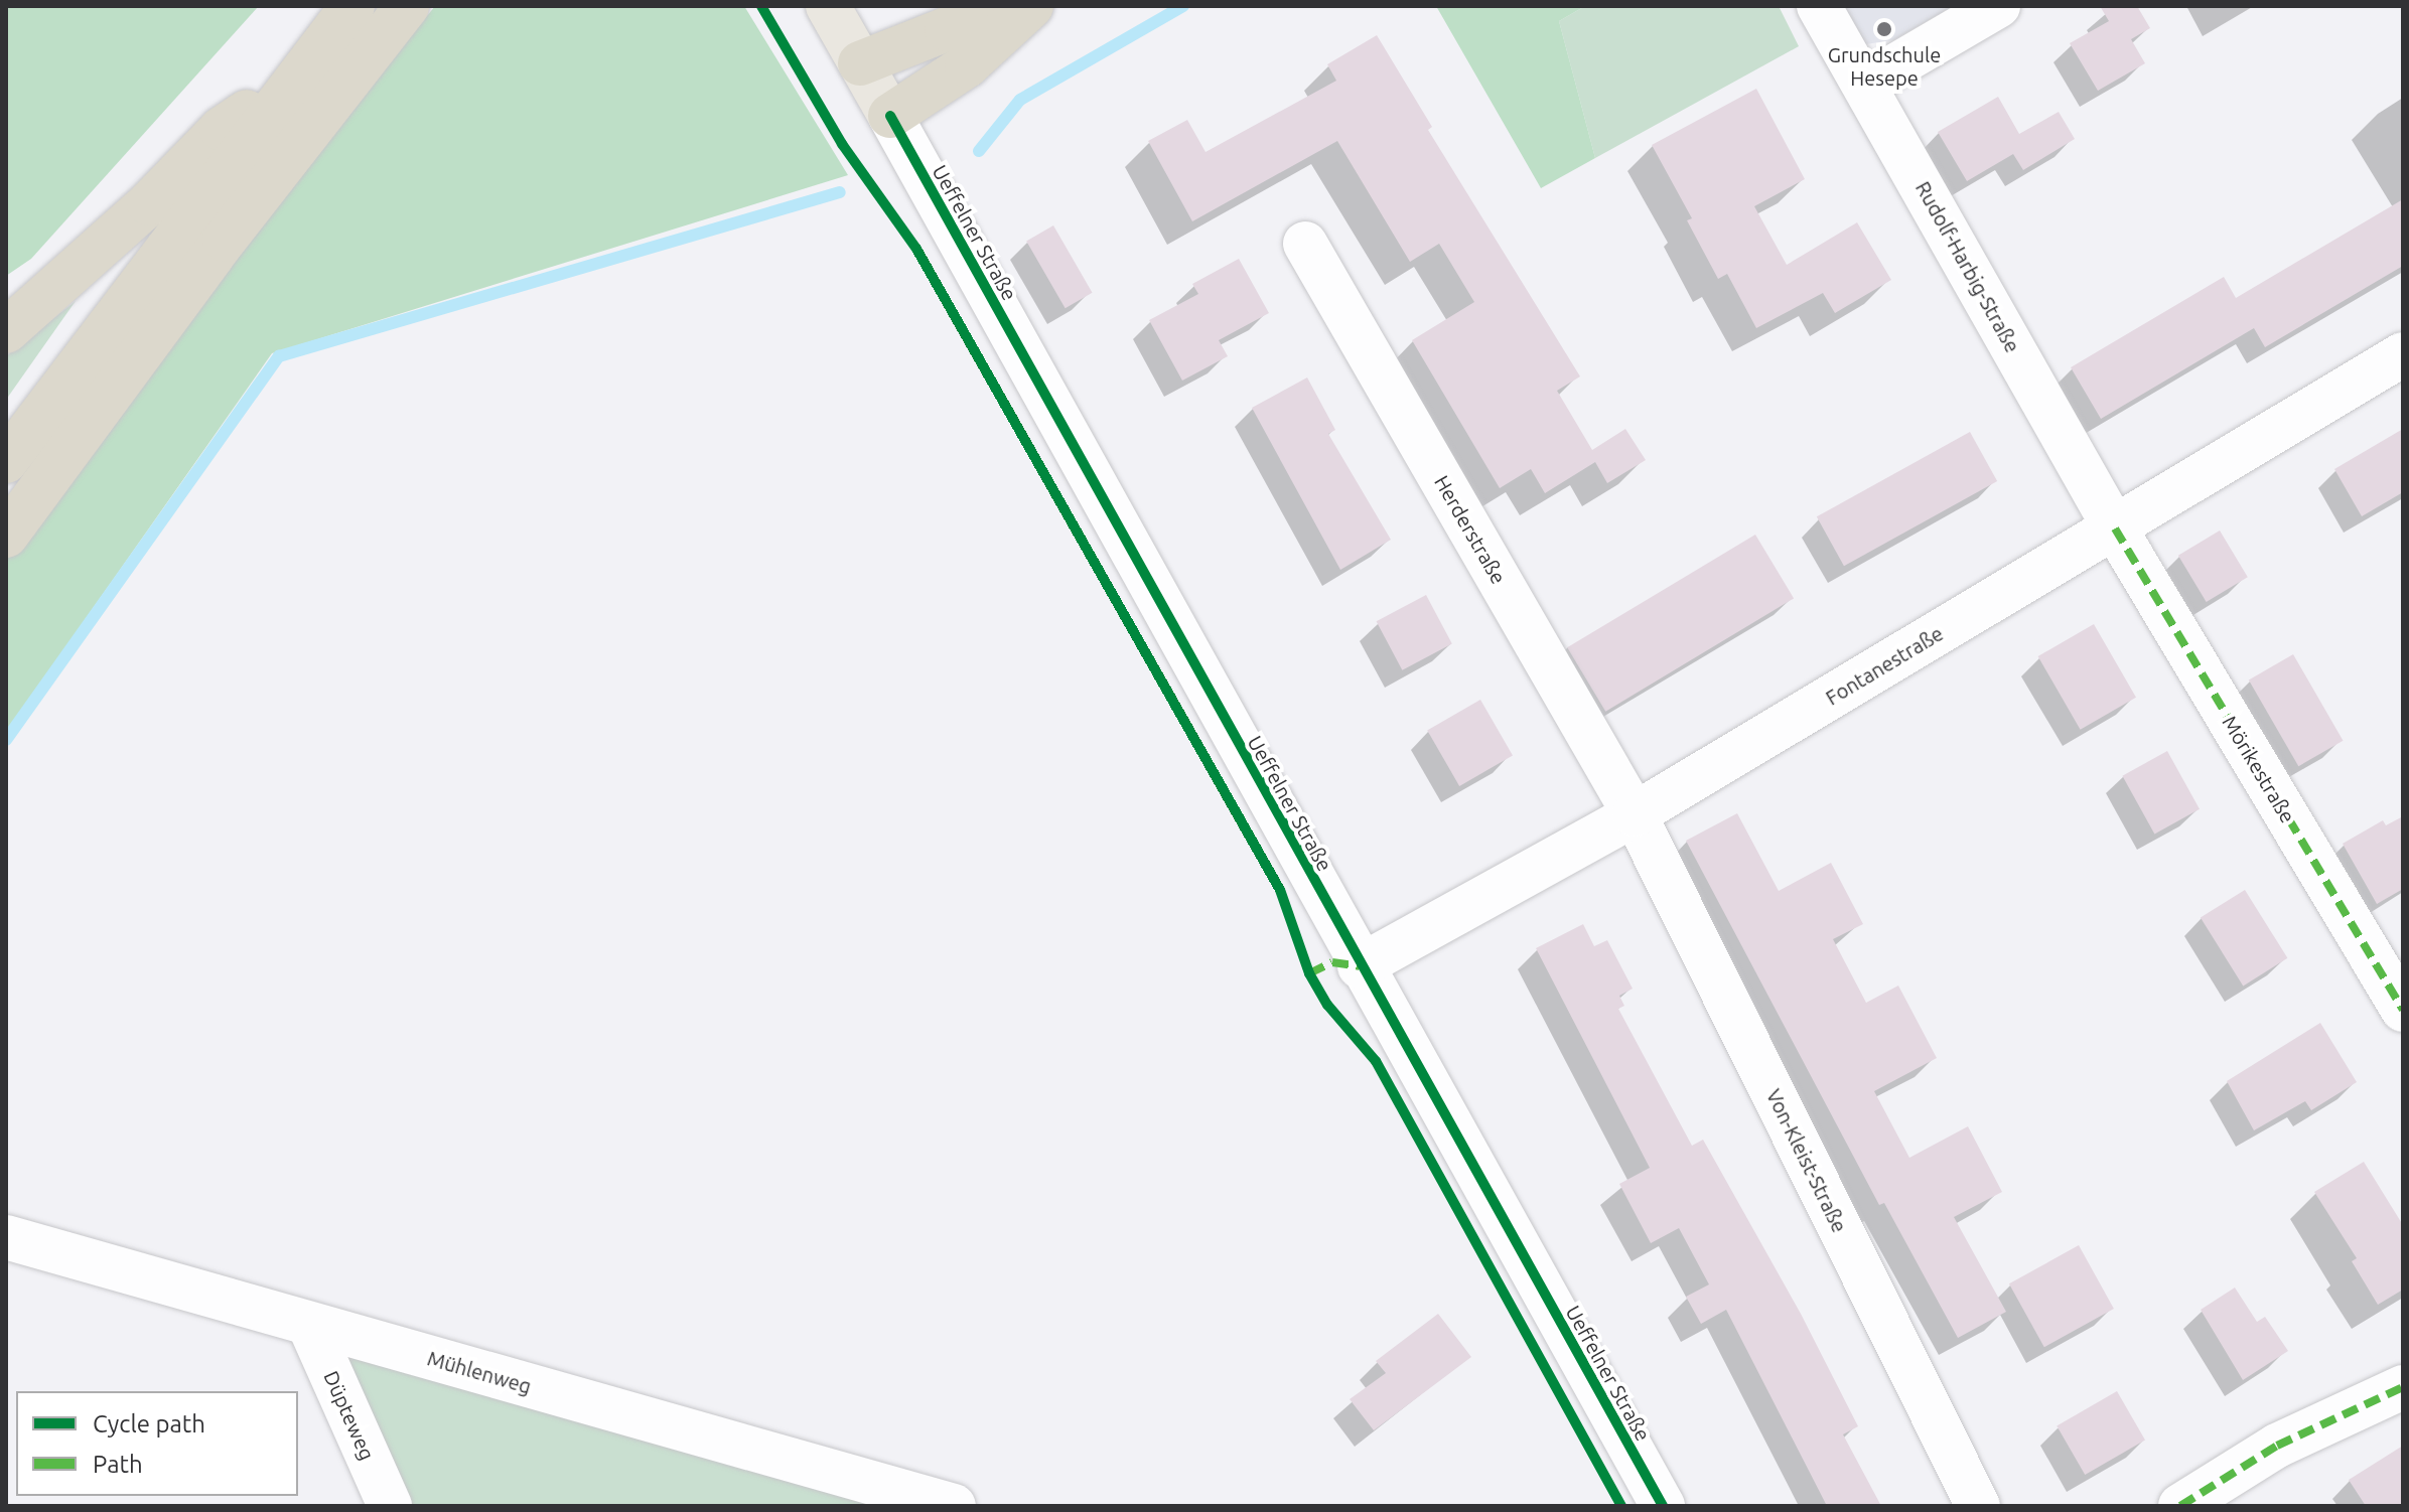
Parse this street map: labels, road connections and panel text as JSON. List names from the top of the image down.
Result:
{
  "streets": {
    "main road": ["Ueffelner Straße"],
    "street": [
      "Rudolf-Harbig-Straße",
      "Herderstraße",
      "Fontanestraße",
      "Mörikestraße",
      "Von-Kleist-Straße",
      "Mühlenweg",
      "Düpteweg"
    ]
  },
  "crossings": [
    ["Ueffelner Straße", "Fontanestraße"],
    ["Rudolf-Harbig-Straße", "Fontanestraße"],
    ["Rudolf-Harbig-Straße", "Mörikestraße"],
    ["Herderstraße", "Fontanestraße"],
    ["Herderstraße", "Von-Kleist-Straße"],
    ["Fontanestraße", "Mörikestraße"],
    ["Fontanestraße", "Von-Kleist-Straße"],
    ["Mühlenweg", "Düpteweg"]
  ],
  "places": ["Grundschule Hesepe"],
  "legend": ["Cycle path", "Path"]
}
